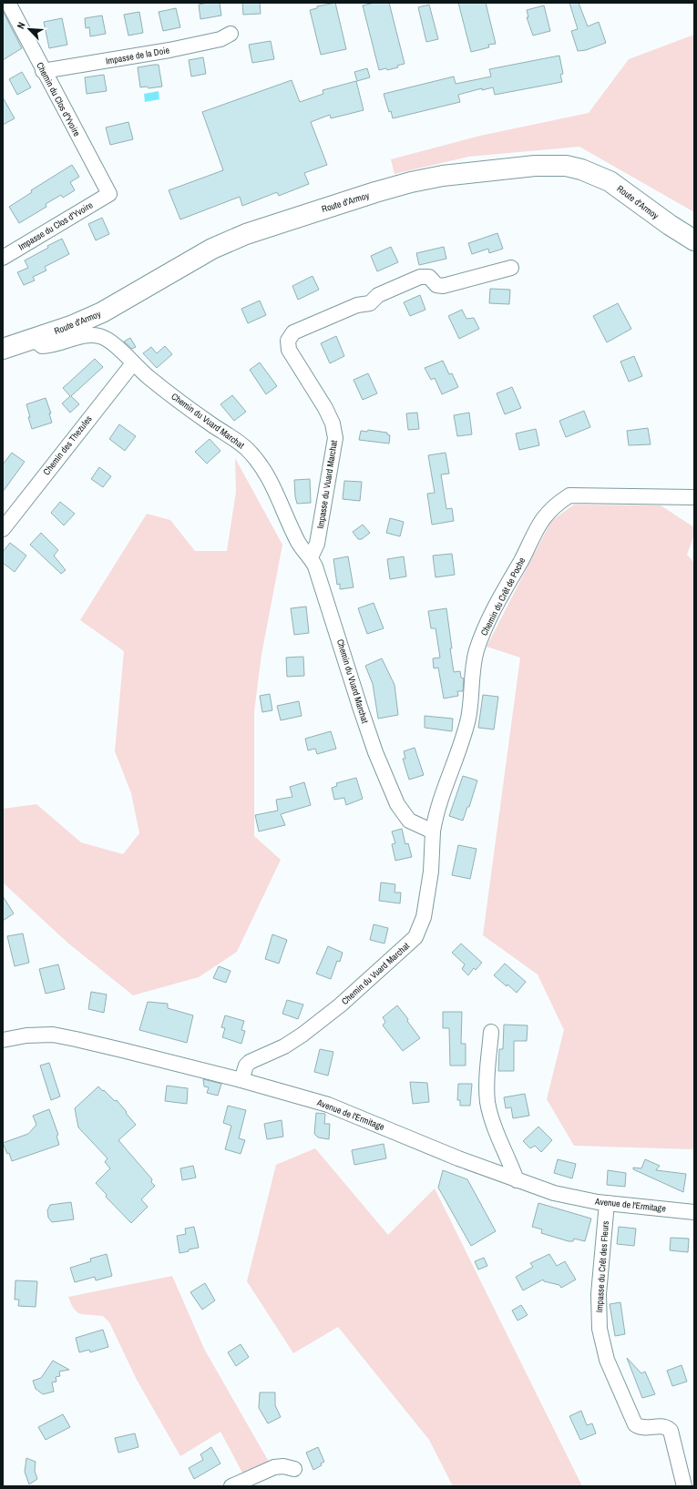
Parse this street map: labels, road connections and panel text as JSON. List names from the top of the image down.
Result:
{
  "streets": {
    "main road": ["Route d'Armoy"],
    "street": [
      "Impasse de la Doie",
      "Chemin du Clos d'Yvoire",
      "Impasse du Clos d'Yvoire",
      "Chemin du Vuard Marchat",
      "Chemin des Thezules",
      "Impasse du Vuard Marchat",
      "Chemin du Crêt de Poche",
      "Avenue de l'Ermitage",
      "Impasse du Crêt des Fleurs"
    ]
  },
  "crossings": [
    ["Impasse de la Doie", "Chemin du Clos d'Yvoire"],
    ["Chemin du Clos d'Yvoire", "Impasse du Clos d'Yvoire"],
    ["Route d'Armoy", "Chemin du Vuard Marchat"],
    ["Chemin du Vuard Marchat", "Chemin des Thezules"],
    ["Chemin du Vuard Marchat", "Impasse du Vuard Marchat"],
    ["Chemin du Vuard Marchat", "Chemin du Crêt de Poche"],
    ["Chemin du Vuard Marchat", "Avenue de l'Ermitage"],
    ["Avenue de l'Ermitage", "Impasse du Crêt des Fleurs"]
  ],
  "north": "top left"
}
